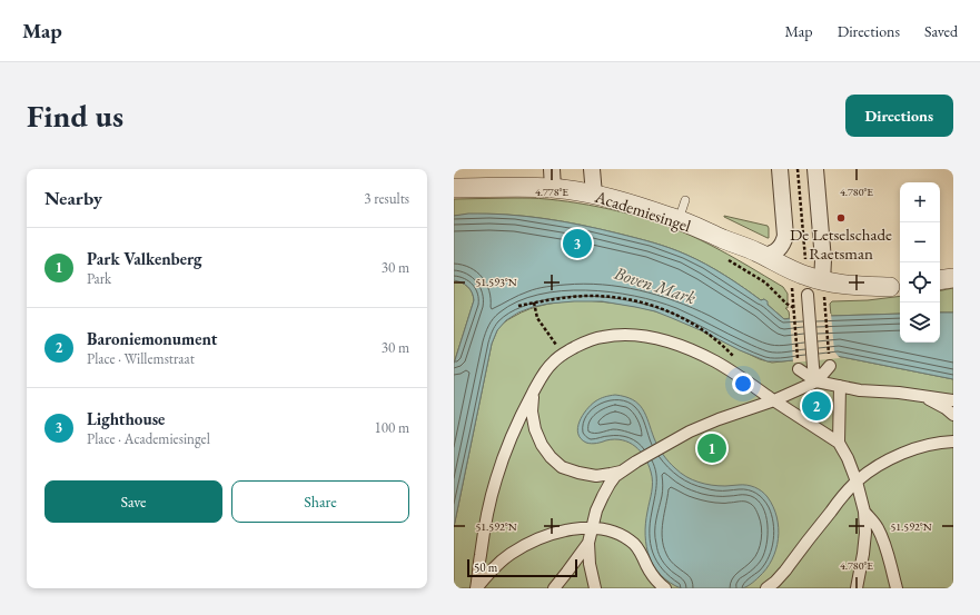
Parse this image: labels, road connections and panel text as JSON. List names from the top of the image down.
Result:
{
  "streets": {
    "street": ["Academiesingel"]
  },
  "water": ["Boven Mark"],
  "places": ["De Letselschade Raetsman"],
  "scale_bar": "50 m",
  "page": {
    "header": "Map",
    "nav": ["Map", "Directions", "Saved"],
    "buttons": [
      "Directions",
      ["Save", "Share"]
    ],
    "title": "Find us",
    "heading": ["Nearby", "3 results"],
    "map_buttons": ["+", "−"],
    "list": [
      {
        "mark": "1",
        "name": "Park Valkenberg",
        "note": "Park",
        "value": "30 m"
      },
      {
        "mark": "2",
        "name": "Baroniemonument",
        "note": "Place · Willemstraat",
        "value": "30 m"
      },
      {
        "mark": "3",
        "name": "Lighthouse",
        "note": "Place · Academiesingel",
        "value": "100 m"
      }
    ],
    "pins": ["3", "2", "1"],
    "scale": "50 m"
  },
  "coordinates": [
    "4.778°E",
    "4.780°E",
    "51.593°N",
    "51.592°N"
  ]
}
